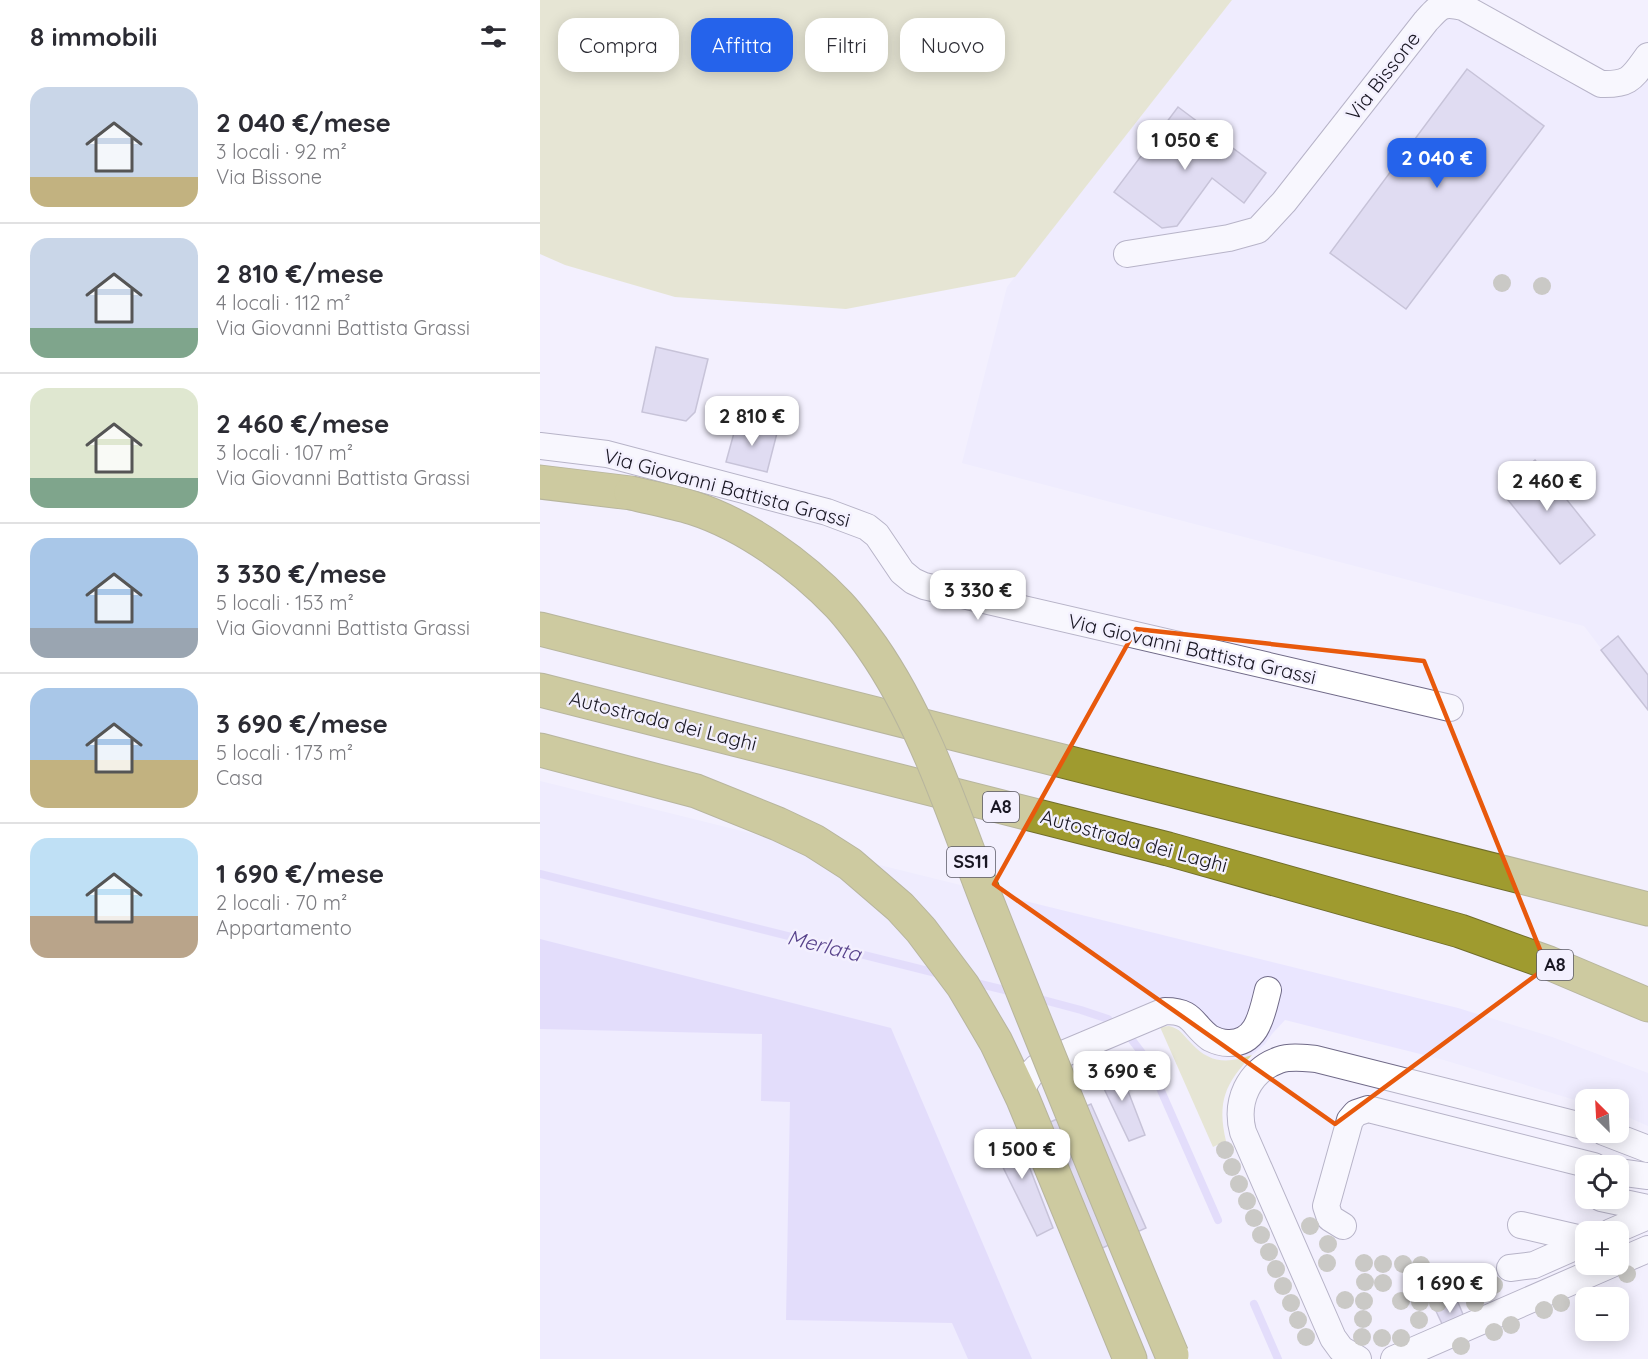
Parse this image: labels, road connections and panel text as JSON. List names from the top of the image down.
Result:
{
  "streets": {
    "highway": ["Autostrada dei Laghi", "A8", "SS11"],
    "street": ["Via Bissone", "Via Giovanni Battista Grassi"]
  },
  "water": ["Merlata"],
  "north": "top left",
  "page": {
    "heading": "8 immobili",
    "chip": [
      "Compra",
      "Affitta",
      "Filtri",
      "Nuovo"
    ],
    "list": [
      {
        "name": "2 040 €/mese",
        "note": "3 locali · 92 m² · Via Bissone"
      },
      {
        "name": "2 810 €/mese",
        "note": "4 locali · 112 m² · Via Giovanni Battista Grassi"
      },
      {
        "name": "2 460 €/mese",
        "note": "3 locali · 107 m² · Via Giovanni Battista Grassi"
      },
      {
        "name": "3 330 €/mese",
        "note": "5 locali · 153 m² · Via Giovanni Battista Grassi"
      },
      {
        "name": "3 690 €/mese",
        "note": "5 locali · 173 m² · Casa"
      },
      {
        "name": "1 690 €/mese",
        "note": "2 locali · 70 m² · Appartamento"
      }
    ],
    "price": [
      "1 050 €",
      "2 040 €",
      "2 810 €",
      "2 460 €",
      "3 330 €",
      "3 690 €",
      "1 500 €",
      "1 690 €"
    ],
    "map_buttons": ["+", "−"]
  }
}
